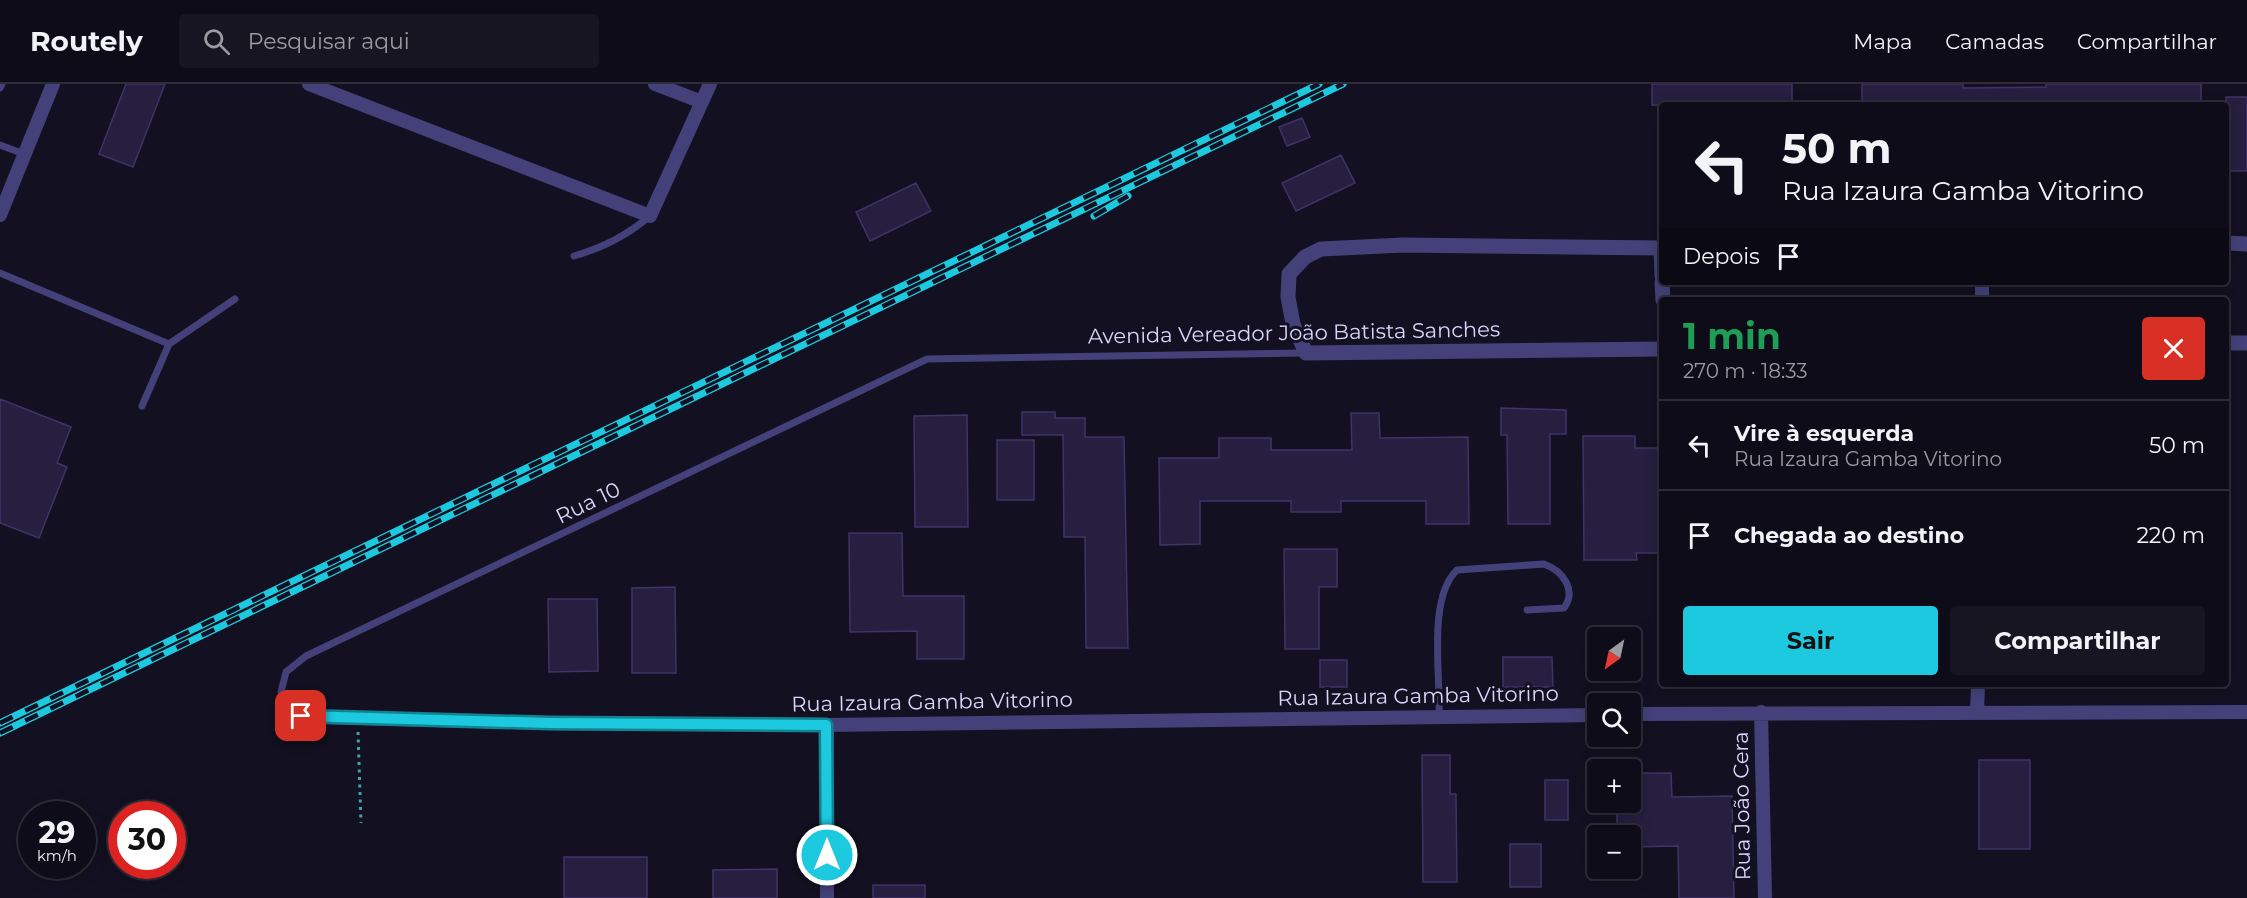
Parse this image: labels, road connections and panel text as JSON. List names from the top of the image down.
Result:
{
  "streets": {
    "street": ["Avenida Vereador João Batista Sanches", "Rua Izaura Gamba Vitorino", "Rua João Cera"],
    "lane": ["Rua 10"]
  },
  "crossings": [
    ["Avenida Vereador João Batista Sanches", "Rua 10"],
    ["Rua 10", "Rua Izaura Gamba Vitorino"]
  ],
  "north": "bottom left",
  "page": {
    "header": "Routely",
    "search": "Pesquisar aqui",
    "nav": ["Mapa", "Camadas", "Compartilhar"],
    "turn": ["50 m", "Rua Izaura Gamba Vitorino"],
    "then": "Depois",
    "heading": ["1 min", "270 m · 18:33"],
    "list": [
      {
        "name": "Vire à esquerda",
        "note": "Rua Izaura Gamba Vitorino",
        "value": "50 m"
      },
      {
        "name": "Chegada ao destino",
        "value": "220 m"
      }
    ],
    "buttons": ["Sair", "Compartilhar"],
    "map_buttons": ["+", "−"],
    "speed": "29 km/h",
    "limit": "30"
  }
}
